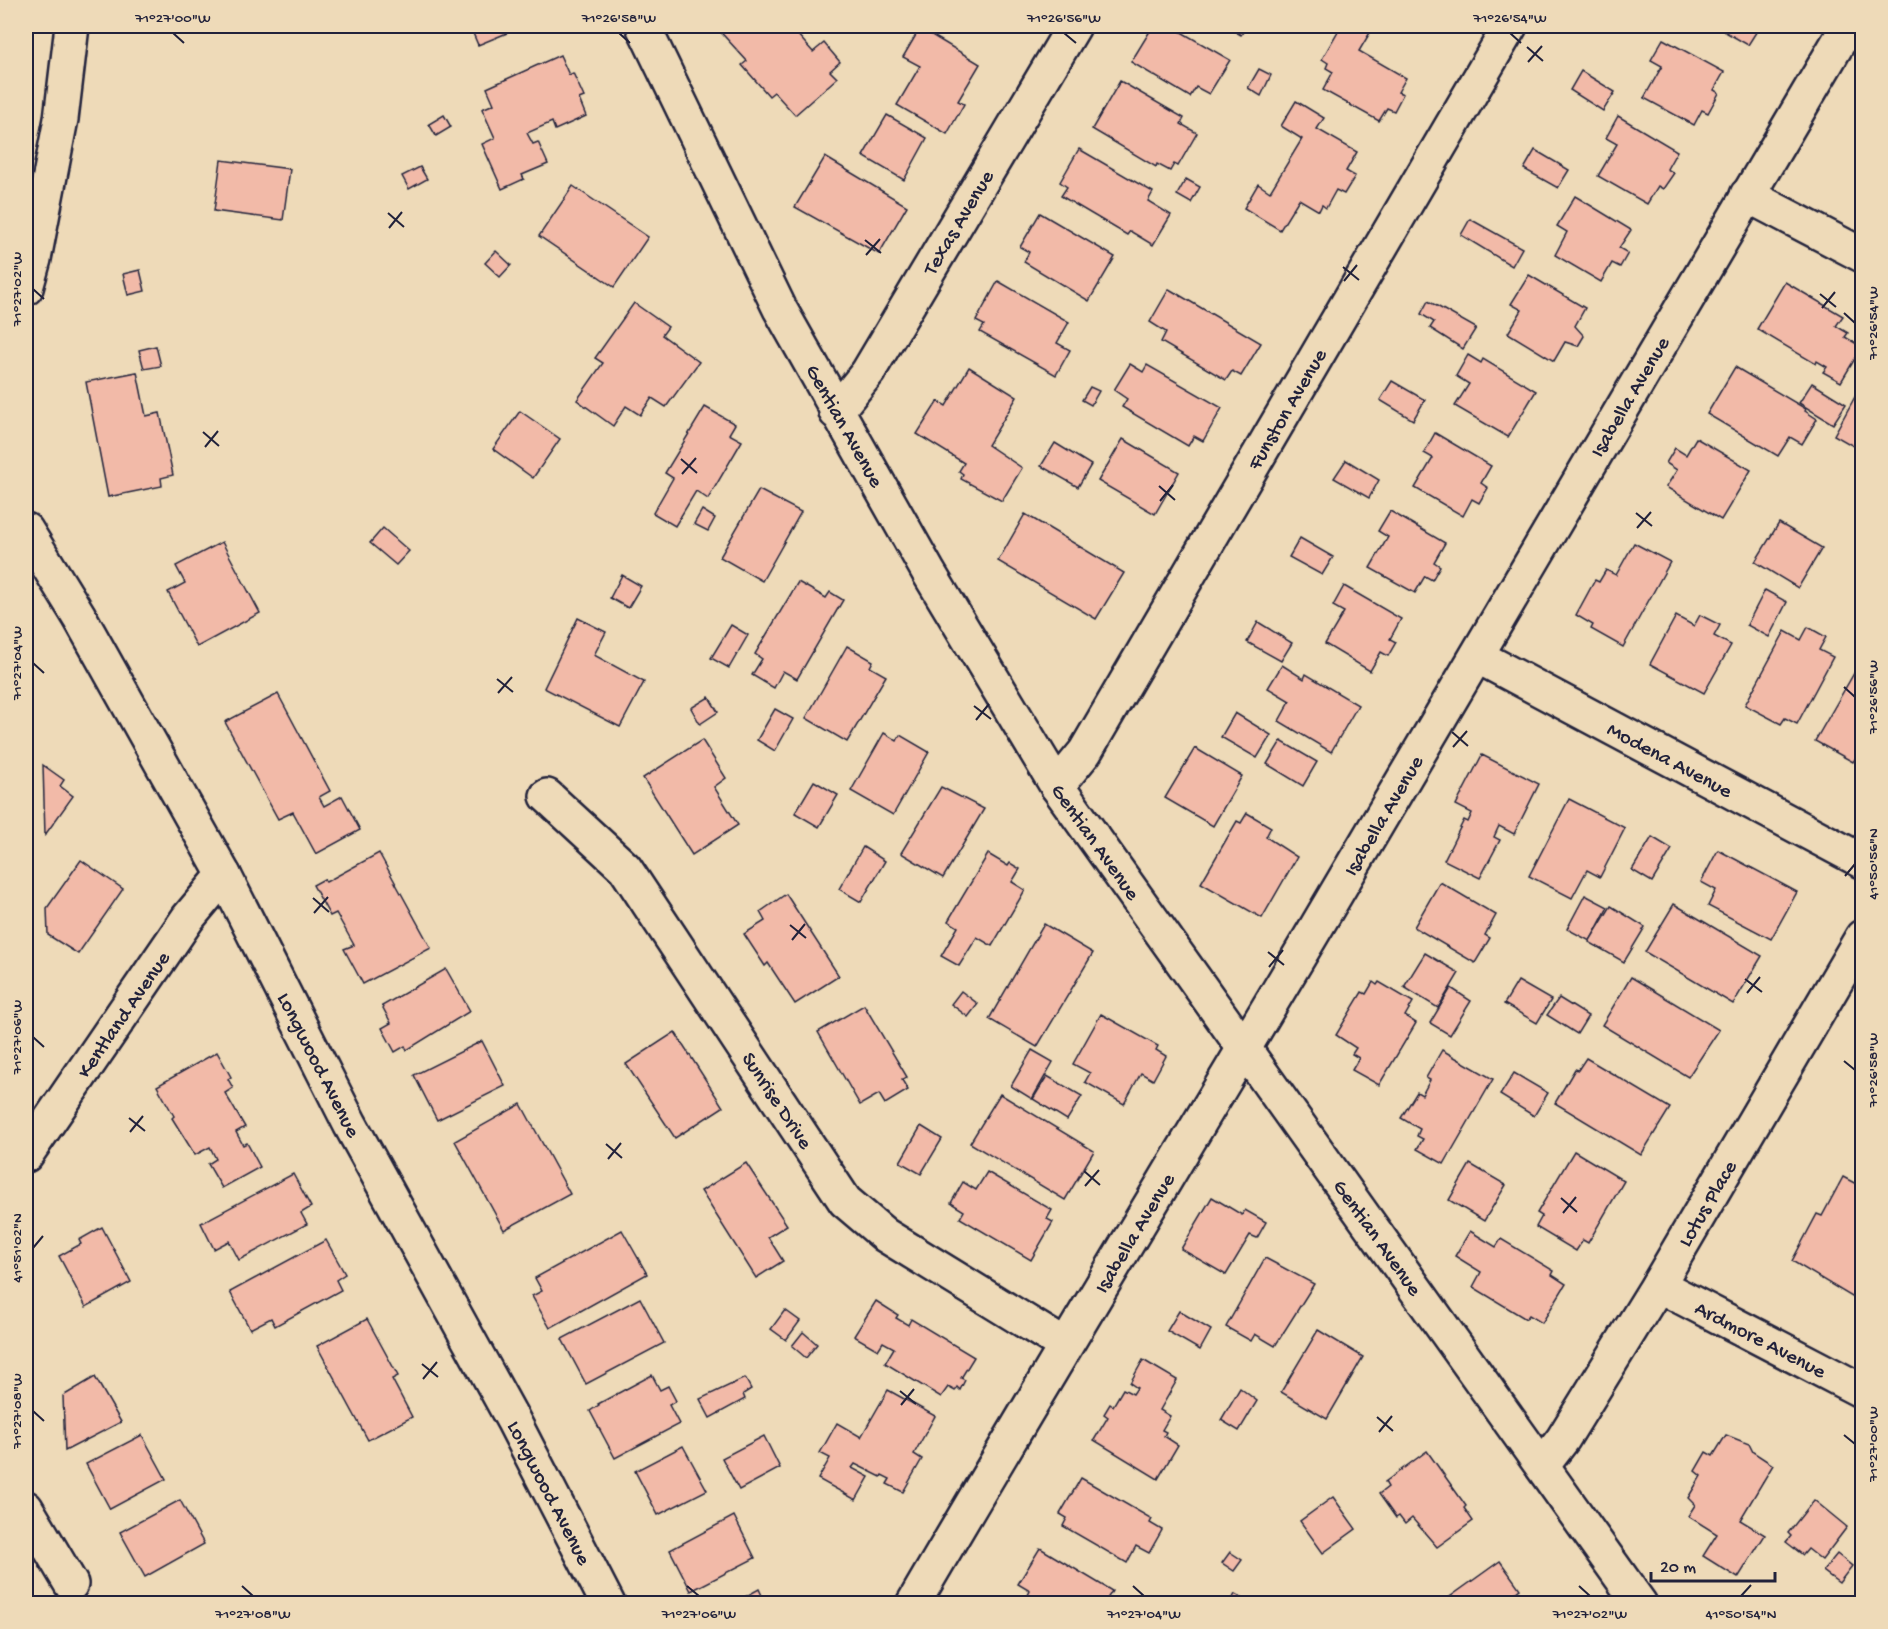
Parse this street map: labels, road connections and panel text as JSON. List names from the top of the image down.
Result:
{
  "streets": {
    "street": [
      "Texas Avenue",
      "Isabella Avenue",
      "Funston Avenue",
      "Gentian Avenue",
      "Modena Avenue",
      "Kentland Avenue",
      "Longwood Avenue",
      "Sunrise Drive",
      "Lotus Place",
      "Ardmore Avenue"
    ]
  },
  "crossings": [
    ["Texas Avenue", "Gentian Avenue"],
    ["Isabella Avenue", "Gentian Avenue"],
    ["Isabella Avenue", "Modena Avenue"],
    ["Isabella Avenue", "Sunrise Drive"],
    ["Funston Avenue", "Gentian Avenue"],
    ["Gentian Avenue", "Lotus Place"],
    ["Kentland Avenue", "Longwood Avenue"],
    ["Lotus Place", "Ardmore Avenue"]
  ],
  "scale_bar": "20 m",
  "coordinates": [
    "71°27'00\"W",
    "71°26'58\"W",
    "71°26'56\"W",
    "71°26'54\"W",
    "71°27'02\"W",
    "71°27'04\"W",
    "41°50'56\"N",
    "71°27'06\"W",
    "41°51'02\"N",
    "71°27'08\"W",
    "41°50'54\"N"
  ]
}
